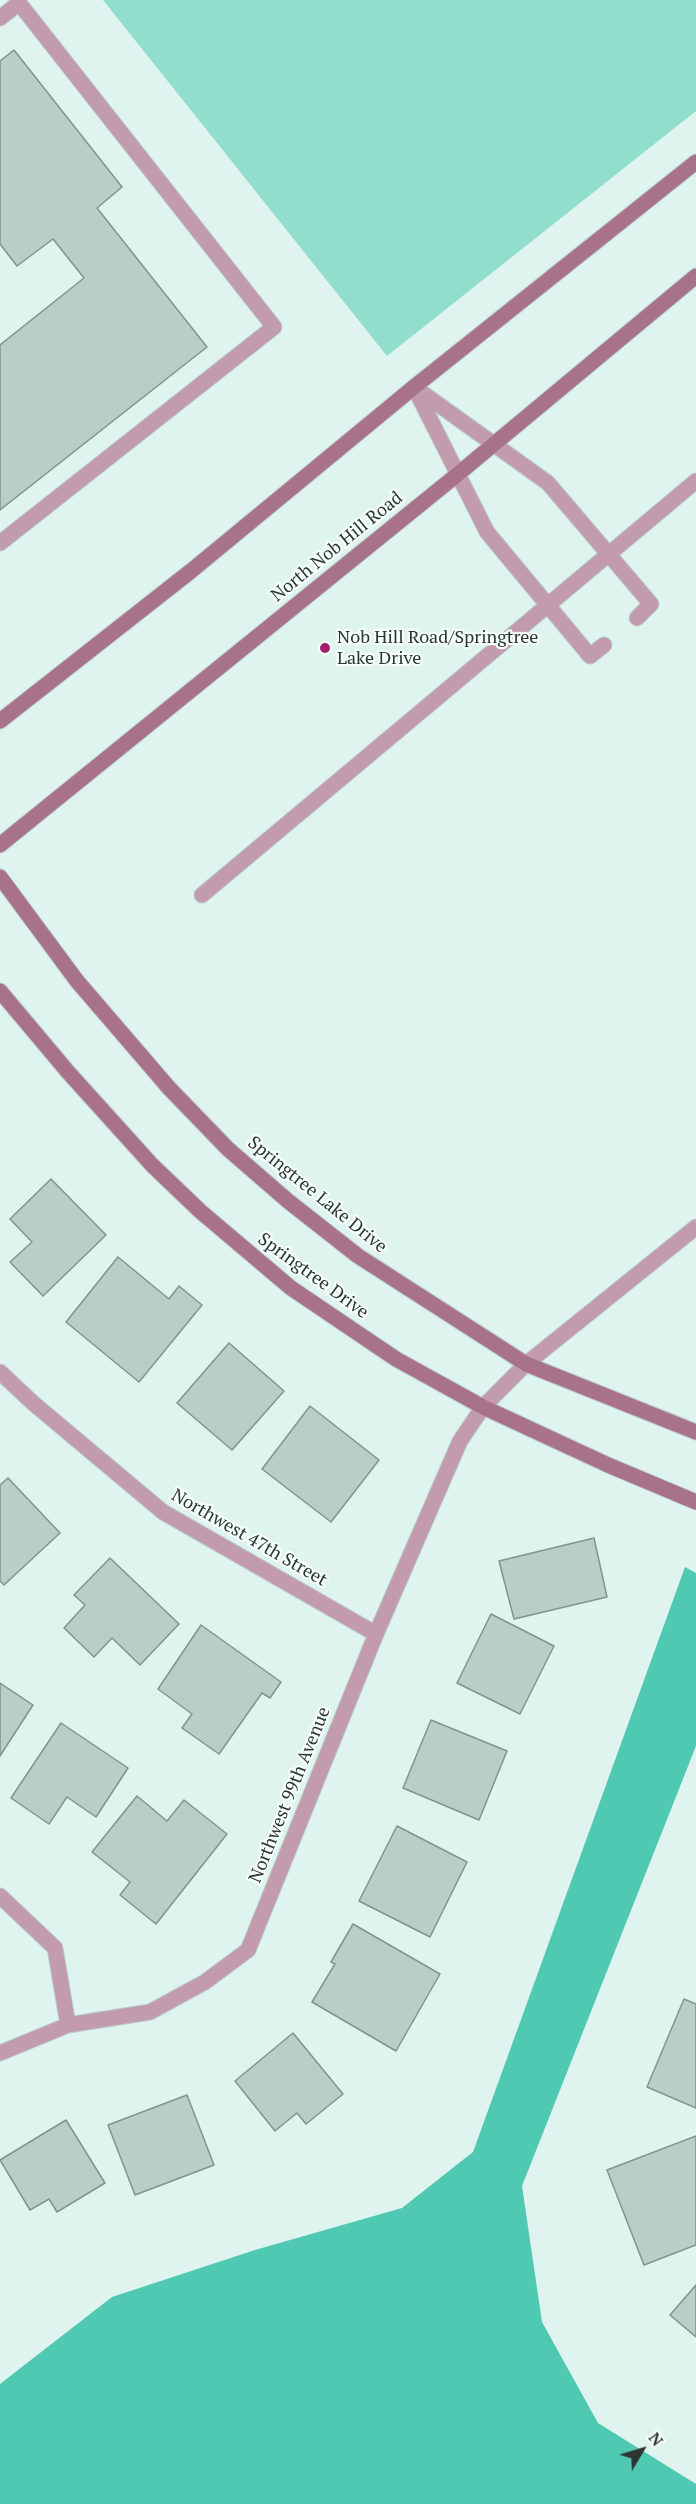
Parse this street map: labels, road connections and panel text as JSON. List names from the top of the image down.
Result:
{
  "streets": {
    "main road": ["North Nob Hill Road", "Springtree Lake Drive", "Springtree Drive"],
    "street": ["Northwest 47th Street", "Northwest 99th Avenue"]
  },
  "crossings": [
    ["Springtree Lake Drive", "Northwest 99th Avenue"],
    ["Springtree Drive", "Northwest 99th Avenue"],
    ["Northwest 47th Street", "Northwest 99th Avenue"]
  ],
  "places": ["Nob Hill Road/Springtree Lake Drive"],
  "north": "top right"
}
